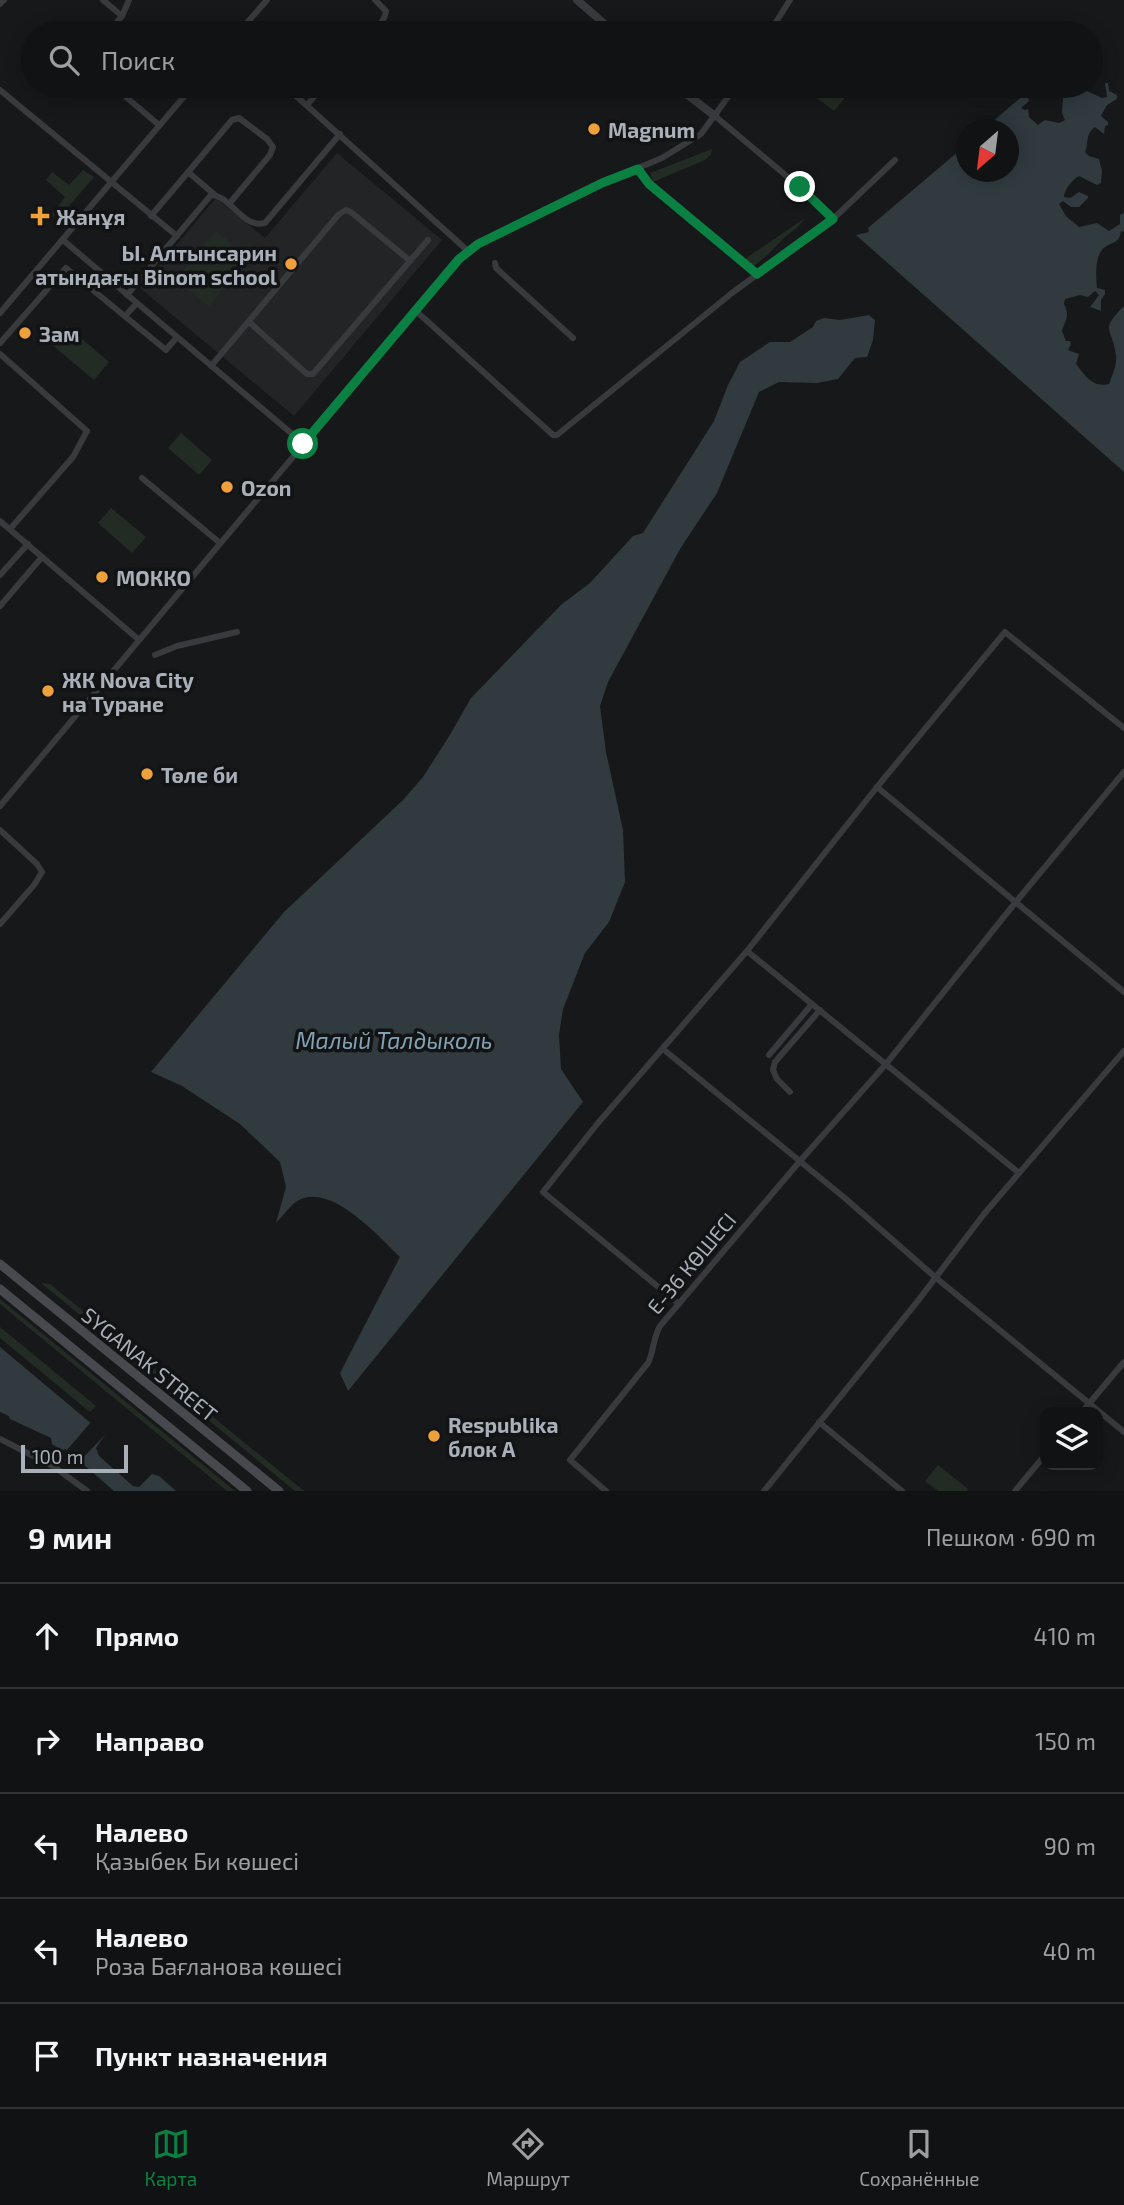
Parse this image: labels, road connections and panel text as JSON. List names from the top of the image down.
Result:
{
  "streets": {
    "main road": ["SYGANAK STREET"],
    "street": ["Е-36 КӨШЕСІ"]
  },
  "water": ["Малый Талдыколь"],
  "places": {
    "other": [
      "Magnum",
      "Ы. Алтынсарин атындағы Binom school",
      "Зам",
      "Ozon",
      "МОККО",
      "ЖК Nova City на Туране",
      "Төле би",
      "Respublika блок А"
    ],
    "health": ["Жанұя"]
  },
  "scale_bar": "100 m",
  "north": "bottom left",
  "page": {
    "search": "Поиск",
    "scale": "100 m",
    "heading": ["9 мин", "Пешком · 690 m"],
    "list": [
      ["Прямо", "410 m"],
      ["Направо", "150 m"],
      ["Налево", "Қазыбек Би көшесі", "90 m"],
      ["Налево", "Роза Бағланова көшесі", "40 m"],
      "Пункт назначения"
    ],
    "nav": ["Карта", "Маршрут", "Сохранённые"]
  }
}
